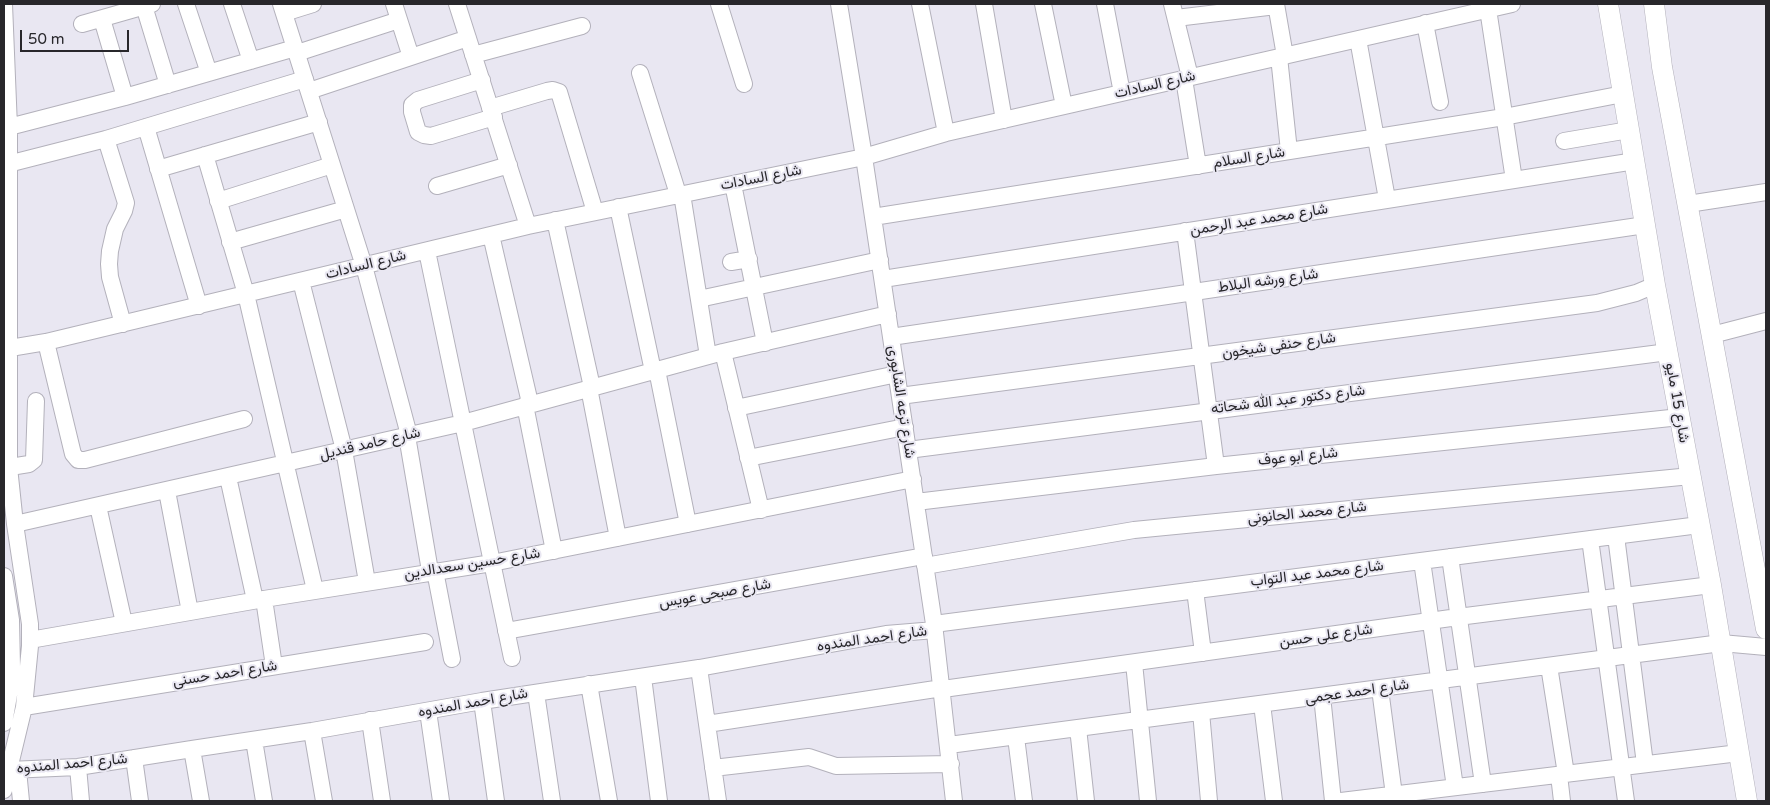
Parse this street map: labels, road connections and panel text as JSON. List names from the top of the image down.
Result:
{
  "streets": {
    "main road": ["شارع 15 مايو"],
    "street": [
      "شارع السادات",
      "شارع السلام",
      "شارع محمد عبد الرحمن",
      "شارع ورشه البلاط",
      "شارع حنفى شيخون",
      "شارع دكتور عبد الله شحاته",
      "شارع ترعه الشابورى",
      "شارع حامد قنديل",
      "شارع ابو عوف",
      "شارع محمد الحانونى",
      "شارع حسين سعدالدين",
      "شارع محمد عبد التواب",
      "شارع صبحى عويس",
      "شارع على حسن",
      "شارع احمد المندوه",
      "شارع احمد حسنى",
      "شارع احمد عجمى"
    ]
  },
  "crossings": [
    ["شارع السادات", "شارع ترعه الشابورى"],
    ["شارع السلام", "شارع ترعه الشابورى"],
    ["شارع السلام", "شارع 15 مايو"],
    ["شارع محمد عبد الرحمن", "شارع ترعه الشابورى"],
    ["شارع محمد عبد الرحمن", "شارع 15 مايو"],
    ["شارع ورشه البلاط", "شارع ترعه الشابورى"],
    ["شارع ورشه البلاط", "شارع 15 مايو"],
    ["شارع حنفى شيخون", "شارع ترعه الشابورى"],
    ["شارع حنفى شيخون", "شارع 15 مايو"],
    ["شارع دكتور عبد الله شحاته", "شارع ترعه الشابورى"],
    ["شارع دكتور عبد الله شحاته", "شارع 15 مايو"],
    ["شارع ترعه الشابورى", "شارع حامد قنديل"],
    ["شارع ترعه الشابورى", "شارع ابو عوف"],
    ["شارع ترعه الشابورى", "شارع محمد الحانونى"],
    ["شارع ترعه الشابورى", "شارع حسين سعدالدين"],
    ["شارع ترعه الشابورى", "شارع محمد عبد التواب"],
    ["شارع ترعه الشابورى", "شارع صبحى عويس"],
    ["شارع ترعه الشابورى", "شارع على حسن"],
    ["شارع ترعه الشابورى", "شارع احمد المندوه"],
    ["شارع ترعه الشابورى", "شارع احمد عجمى"],
    ["شارع 15 مايو", "شارع ابو عوف"],
    ["شارع 15 مايو", "شارع محمد الحانونى"],
    ["شارع 15 مايو", "شارع محمد عبد التواب"],
    ["شارع 15 مايو", "شارع على حسن"],
    ["شارع 15 مايو", "شارع احمد عجمى"],
    ["شارع محمد الحانونى", "شارع صبحى عويس"],
    ["شارع محمد عبد التواب", "شارع احمد المندوه"]
  ],
  "scale_bar": "50 m"
}
